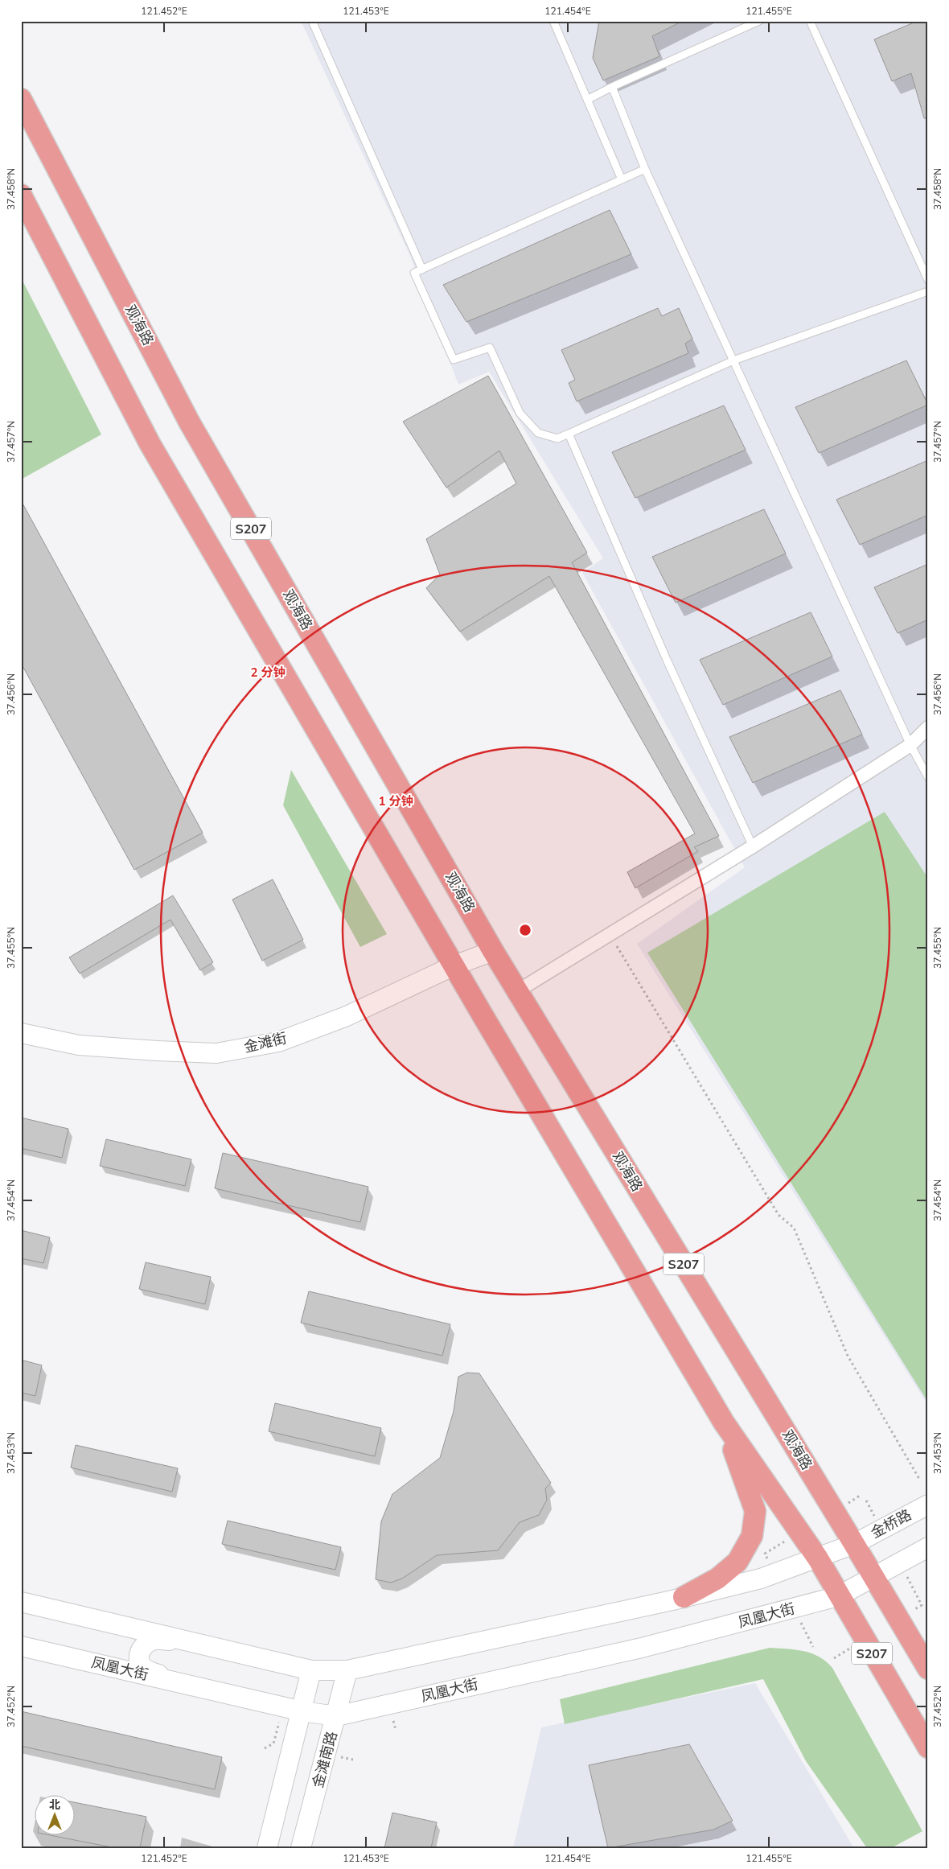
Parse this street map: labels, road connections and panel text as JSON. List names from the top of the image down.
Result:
{
  "streets": {
    "main road": [
      "观海路",
      "S207",
      "金滩街",
      "金桥路",
      "凤凰大街",
      "金滩南路"
    ]
  },
  "crossings": [
    ["观海路", "金滩街"],
    ["观海路", "金桥路"],
    ["观海路", "凤凰大街"],
    ["S207", "金滩街"],
    ["S207", "凤凰大街"],
    ["凤凰大街", "金滩南路"]
  ],
  "north": "top",
  "coordinates": [
    "121.452°E",
    "121.453°E",
    "121.454°E",
    "121.455°E",
    "37.458°N",
    "37.457°N",
    "37.456°N",
    "37.455°N",
    "37.454°N",
    "37.453°N",
    "37.452°N"
  ],
  "rings": ["2 分钟", "1 分钟"]
}
